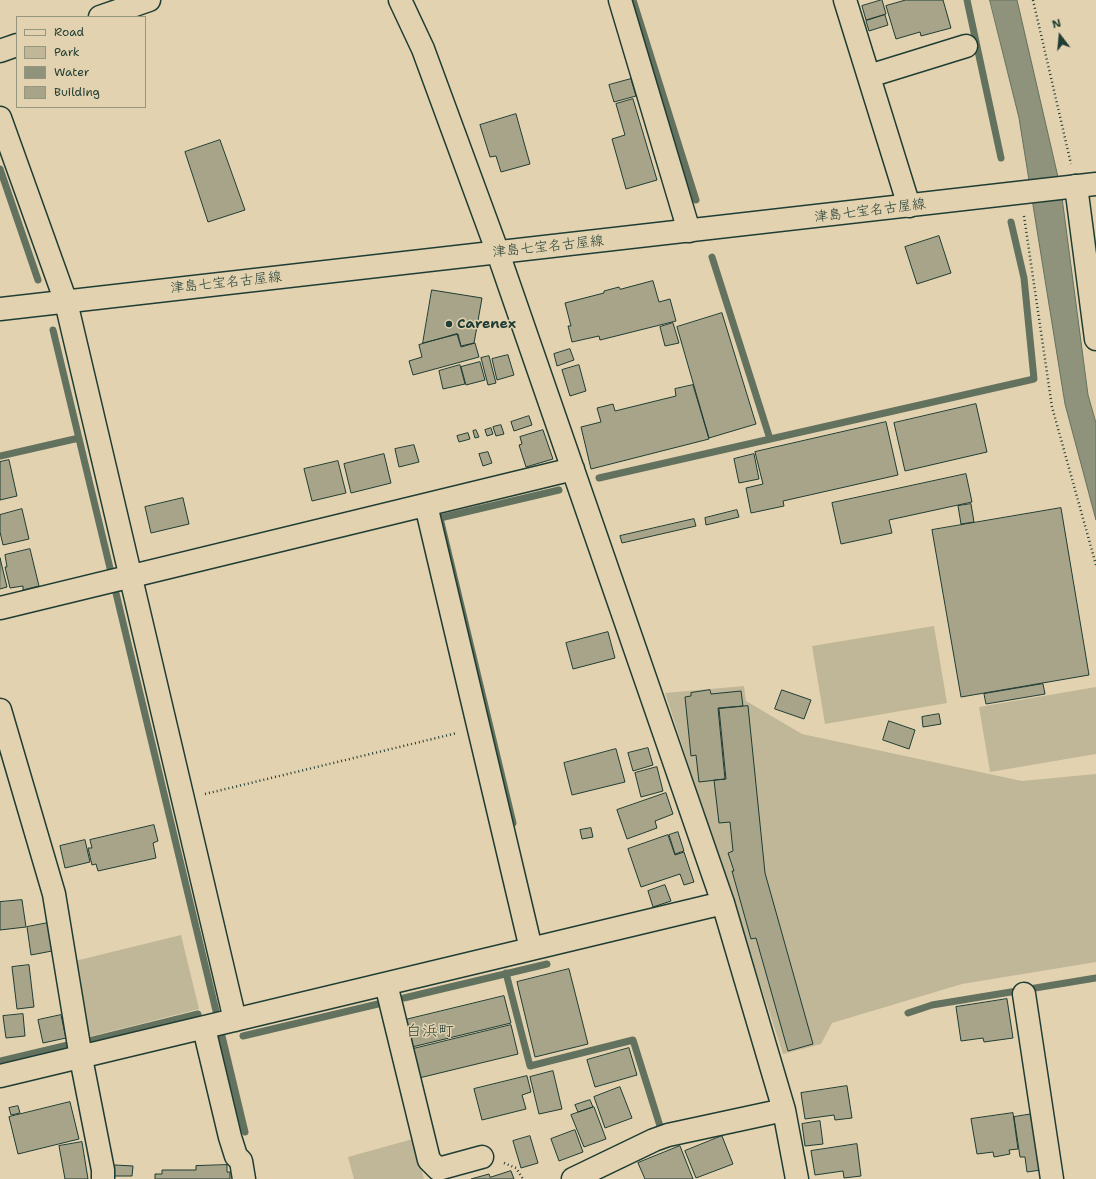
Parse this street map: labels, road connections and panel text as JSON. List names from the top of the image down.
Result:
{
  "streets": {
    "street": ["津島七宝名古屋線"]
  },
  "districts": ["白浜町"],
  "places": ["Carenex"],
  "legend": [
    "Road",
    "Park",
    "Water",
    "Building"
  ],
  "north": "top"
}
